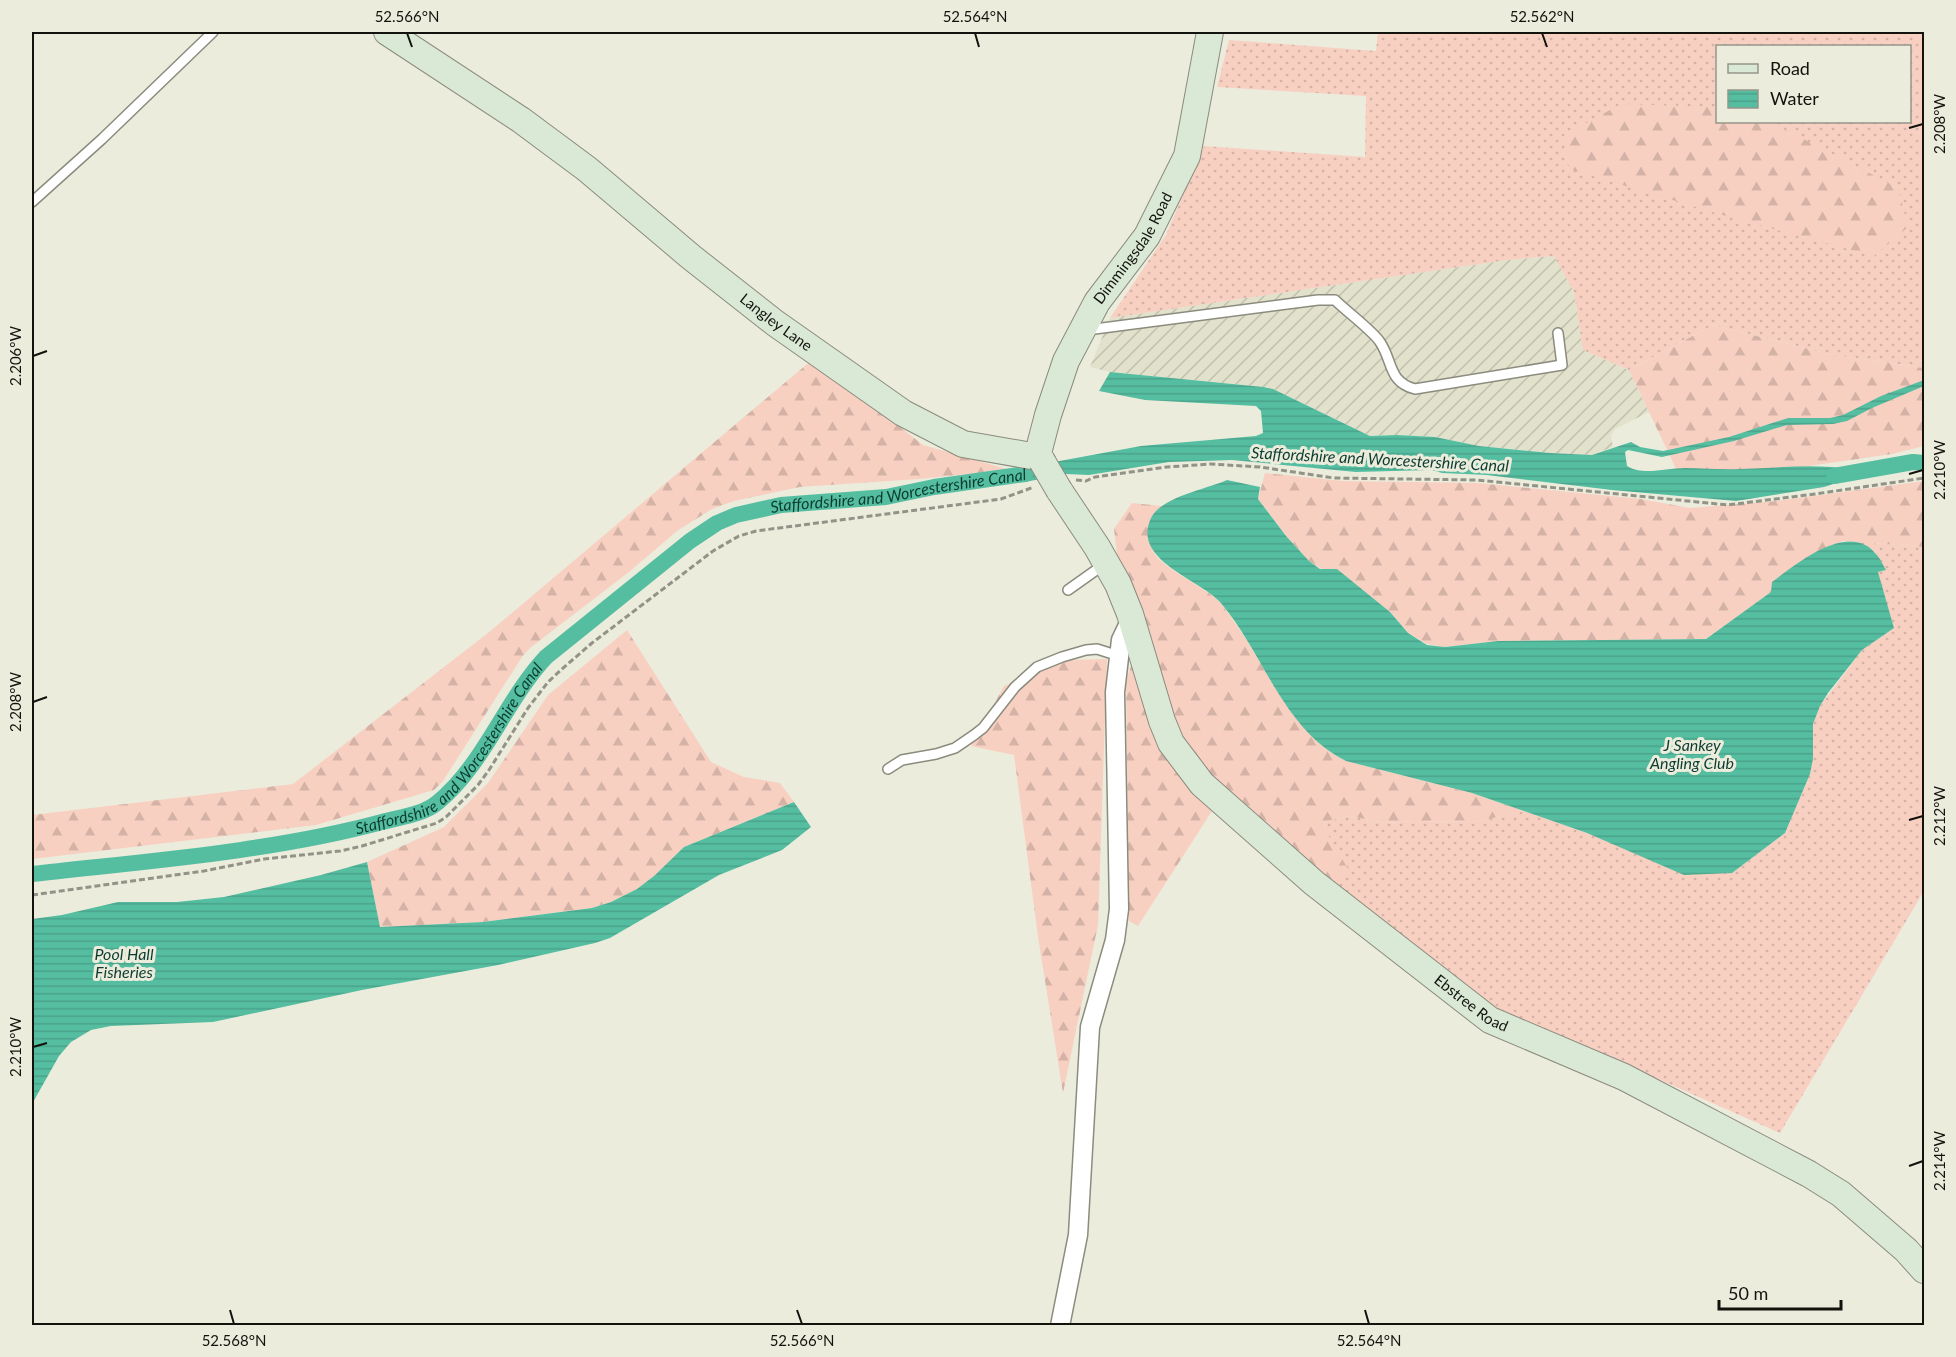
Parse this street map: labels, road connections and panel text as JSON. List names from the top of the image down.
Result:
{
  "streets": {
    "street": ["Dimmingsdale Road", "Langley Lane", "Ebstree Road"]
  },
  "crossings": [
    ["Dimmingsdale Road", "Langley Lane"]
  ],
  "water": ["Staffordshire and Worcestershire Canal", "J Sankey Angling Club", "Pool Hall Fisheries"],
  "legend": ["Road", "Water"],
  "scale_bar": "50 m",
  "coordinates": [
    "52.566°N",
    "52.564°N",
    "52.562°N",
    "2.208°W",
    "2.206°W",
    "2.210°W",
    "2.212°W",
    "2.214°W",
    "52.568°N"
  ]
}
